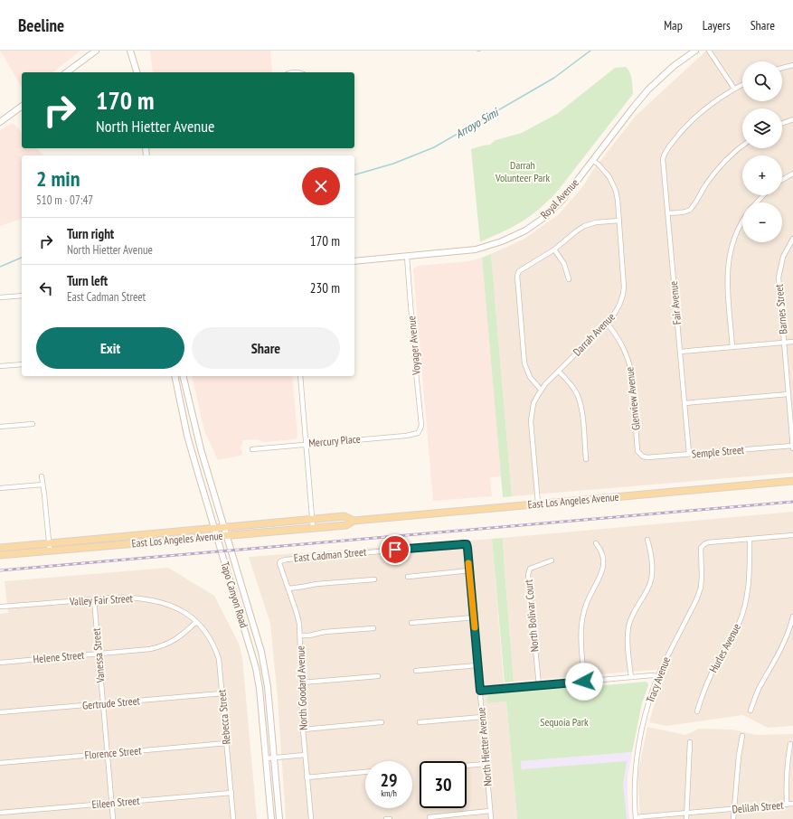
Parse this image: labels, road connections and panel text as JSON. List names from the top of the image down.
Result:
{
  "streets": {
    "main road": ["Royal Avenue", "East Los Angeles Avenue", "Tapo Canyon Road"],
    "street": [
      "Fair Avenue",
      "Barnes Street",
      "Darrah Avenue",
      "Voyager Avenue",
      "Glenview Avenue",
      "Mercury Place",
      "Semple Street",
      "East Cadman Street",
      "Valley Fair Street",
      "North Bolivar Court",
      "Hurles Avenue",
      "Vanessa Street",
      "Helene Street",
      "Tracy Avenue",
      "North Goodard Avenue",
      "Gertrude Street",
      "Rebecca Street",
      "North Hietter Avenue",
      "Florence Street",
      "Eileen Street",
      "Delilah Street"
    ]
  },
  "crossings": [
    ["Royal Avenue", "Darrah Avenue"],
    ["Royal Avenue", "Voyager Avenue"],
    ["Fair Avenue", "Semple Street"],
    ["Barnes Street", "Semple Street"],
    ["Darrah Avenue", "Glenview Avenue"],
    ["Darrah Avenue", "East Los Angeles Avenue"],
    ["Voyager Avenue", "Mercury Place"],
    ["Glenview Avenue", "Semple Street"],
    ["East Los Angeles Avenue", "Tapo Canyon Road"],
    ["East Cadman Street", "North Goodard Avenue"],
    ["East Cadman Street", "North Hietter Avenue"],
    ["Valley Fair Street", "Vanessa Street"],
    ["Valley Fair Street", "Helene Street"],
    ["Valley Fair Street", "Rebecca Street"],
    ["Hurles Avenue", "Tracy Avenue"],
    ["Vanessa Street", "Helene Street"],
    ["Vanessa Street", "Gertrude Street"],
    ["Vanessa Street", "Florence Street"],
    ["Vanessa Street", "Eileen Street"],
    ["Helene Street", "Rebecca Street"],
    ["Tracy Avenue", "Delilah Street"],
    ["Gertrude Street", "Rebecca Street"],
    ["Rebecca Street", "Florence Street"],
    ["Rebecca Street", "Eileen Street"]
  ],
  "water": ["Arroyo Simi"],
  "parks": ["Darrah Volunteer Park", "Sequoia Park"],
  "page": {
    "header": "Beeline",
    "nav": ["Map", "Layers", "Share"],
    "map_buttons": ["+", "−"],
    "turn": ["170 m", "North Hietter Avenue"],
    "heading": ["2 min", "510 m · 07:47"],
    "list": [
      {
        "name": "Turn right",
        "note": "North Hietter Avenue",
        "value": "170 m"
      },
      {
        "name": "Turn left",
        "note": "East Cadman Street",
        "value": "230 m"
      }
    ],
    "buttons": ["Exit", "Share"],
    "speed": "29 km/h",
    "limit": "30"
  }
}
